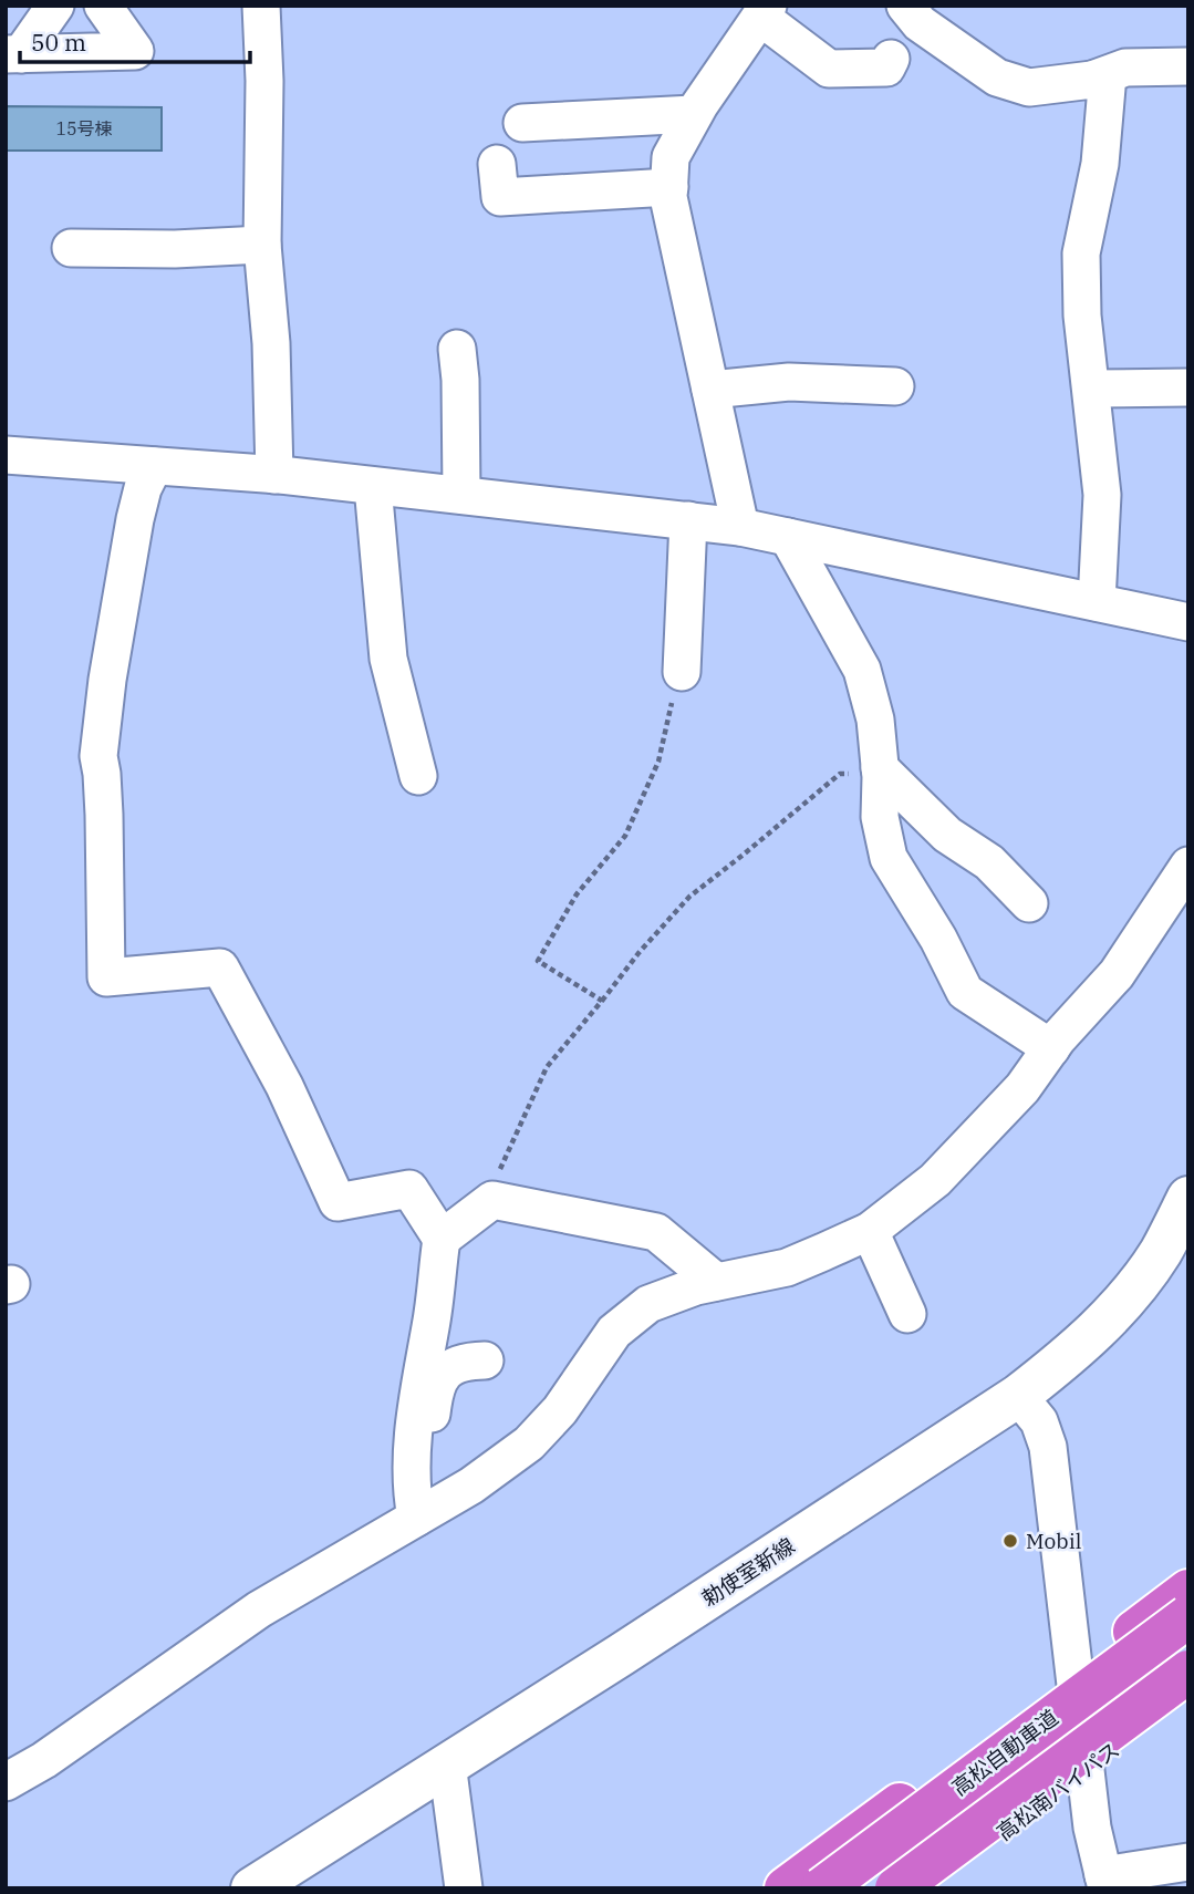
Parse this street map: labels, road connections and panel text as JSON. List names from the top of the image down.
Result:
{
  "streets": {
    "highway": ["高松自動車道", "高松南バイパス"],
    "main road": ["勅使室新線"]
  },
  "places": ["Mobil"],
  "house_numbers": ["15号棟"],
  "scale_bar": "50 m"
}
